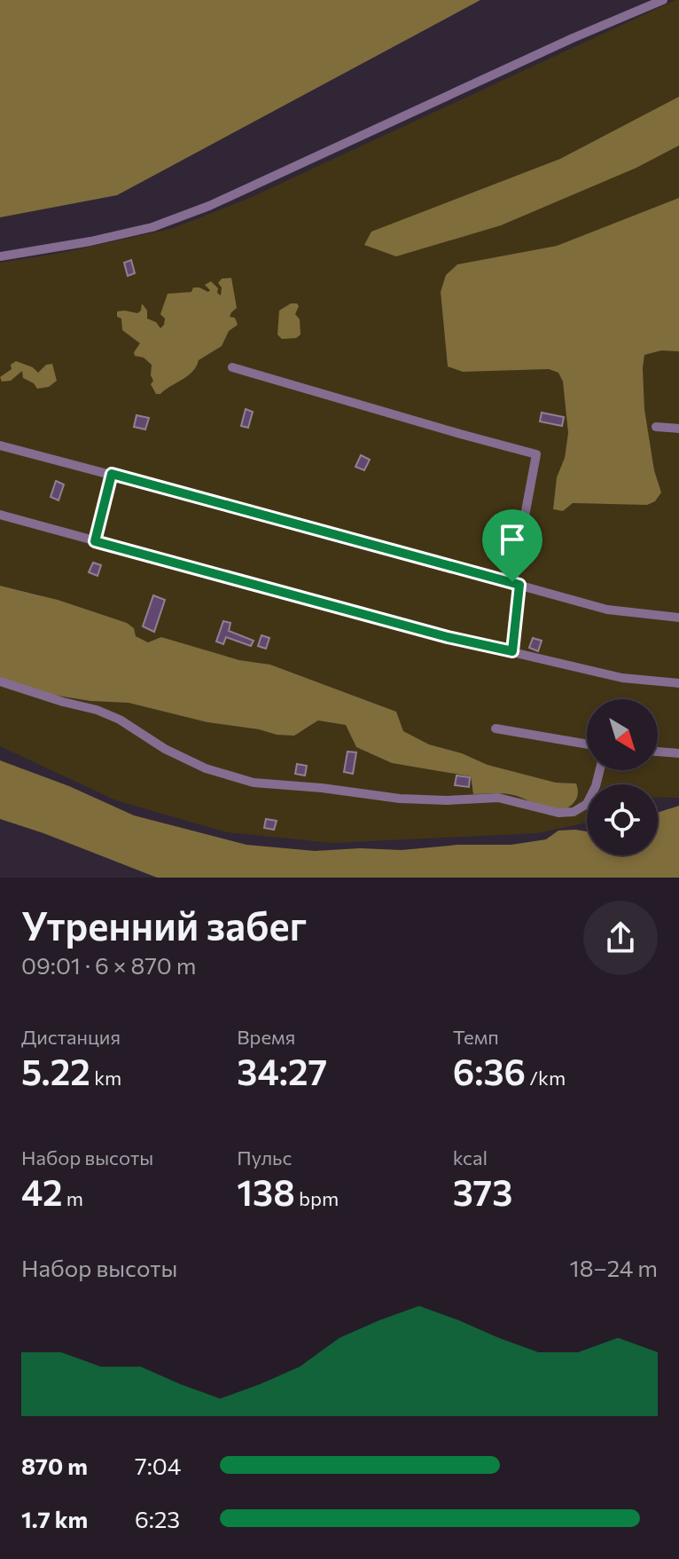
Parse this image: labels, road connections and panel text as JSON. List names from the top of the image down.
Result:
{
  "north": "bottom right",
  "page": {
    "heading": ["Утренний забег", "09:01 · 6 × 870 m"],
    "stats": [
      ["Дистанция", "5.22 km"],
      ["Время", "34:27"],
      ["Темп", "6:36 /km"],
      ["Набор высоты", "42 m"],
      ["Пульс", "138 bpm"],
      ["kcal", "373"]
    ],
    "chart": ["Набор высоты", "18–24 m"],
    "list": [
      {
        "name": "870 m",
        "note": "7:04"
      },
      {
        "name": "1.7 km",
        "note": "6:23"
      }
    ]
  }
}
